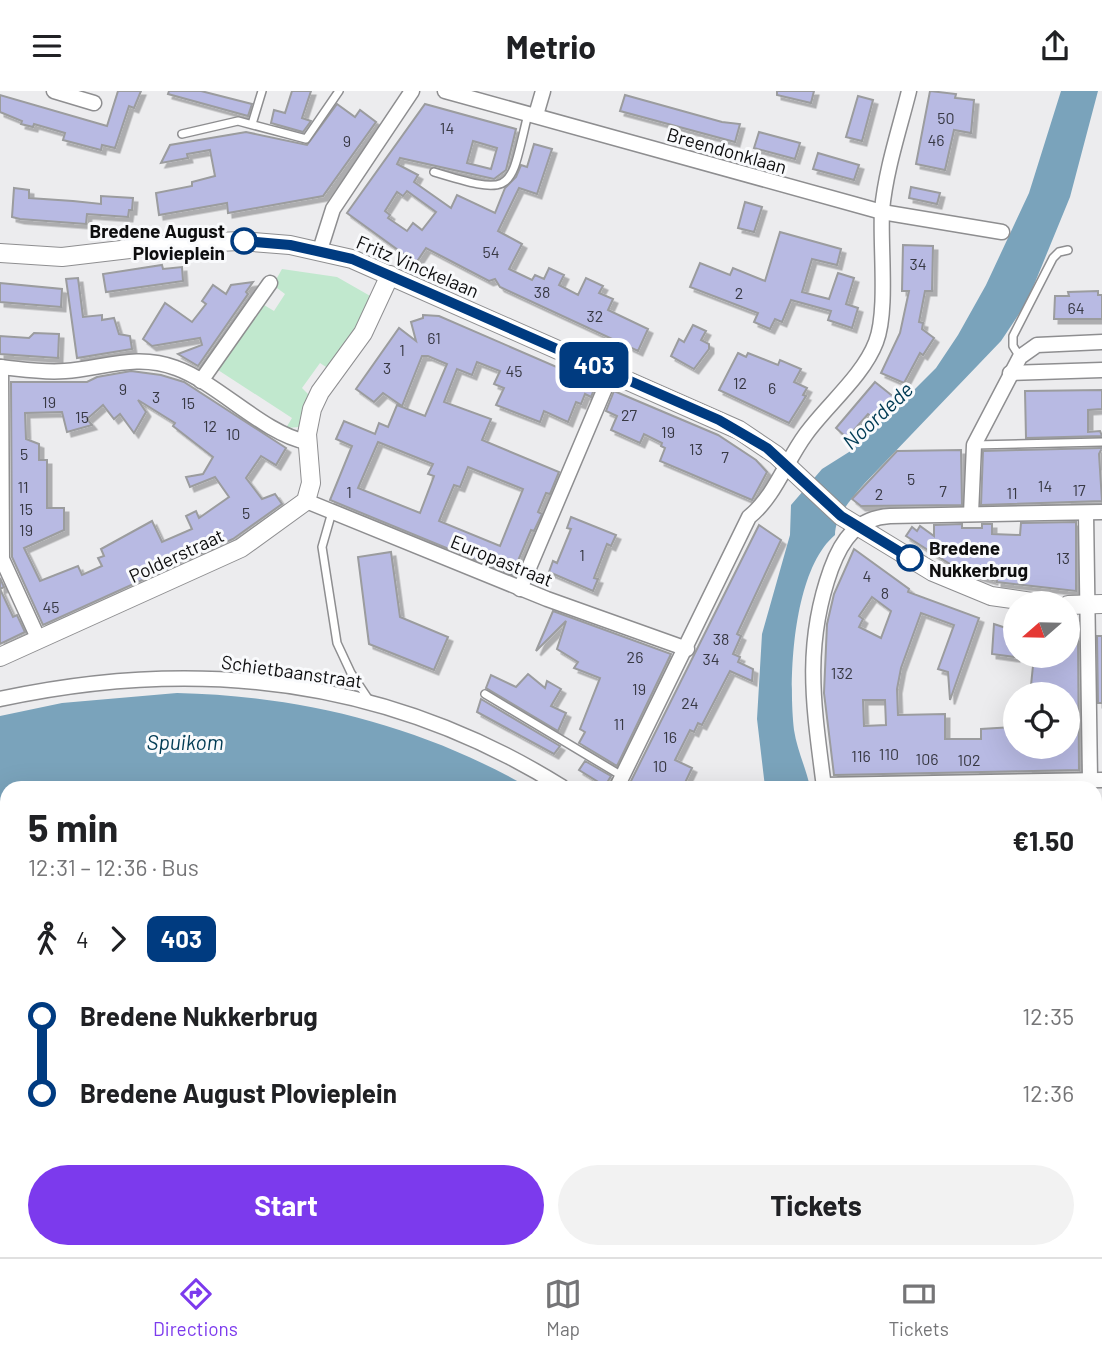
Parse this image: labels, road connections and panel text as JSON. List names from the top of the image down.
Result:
{
  "streets": {
    "street": [
      "Breendonklaan",
      "Fritz Vinckelaan",
      "Polderstraat",
      "Europastraat",
      "Schietbaanstraat"
    ]
  },
  "crossings": [
    ["Polderstraat", "Europastraat"]
  ],
  "water": ["Noordede", "Spuikom"],
  "places": ["Bredene August Plovieplein", "Bredene Nukkerbrug"],
  "lines": ["bus line 403"],
  "house_numbers": [
    "50",
    "14",
    "46",
    "9",
    "54",
    "34",
    "38",
    "2",
    "64",
    "32",
    "61",
    "1",
    "3",
    "45",
    "12",
    "6",
    "9",
    "3",
    "19",
    "15",
    "27",
    "15",
    "12",
    "19",
    "10",
    "13",
    "5",
    "7",
    "5",
    "14",
    "11",
    "17",
    "7",
    "1",
    "11",
    "2",
    "15",
    "5",
    "19",
    "1",
    "13",
    "4",
    "8",
    "45",
    "38",
    "26",
    "34",
    "132",
    "19",
    "24",
    "11",
    "16",
    "110",
    "116",
    "106",
    "102",
    "10"
  ],
  "north": "left",
  "page": {
    "header": "Metrio",
    "on_map": "403",
    "heading": ["5 min", "12:31 – 12:36 · Bus", "€1.50"],
    "legs": ["4", "403"],
    "list": [
      {
        "name": "Bredene Nukkerbrug",
        "value": "12:35"
      },
      {
        "name": "Bredene August Plovieplein",
        "value": "12:36"
      }
    ],
    "buttons": ["Start", "Tickets"],
    "tabs": ["Directions", "Map", "Tickets"]
  }
}
